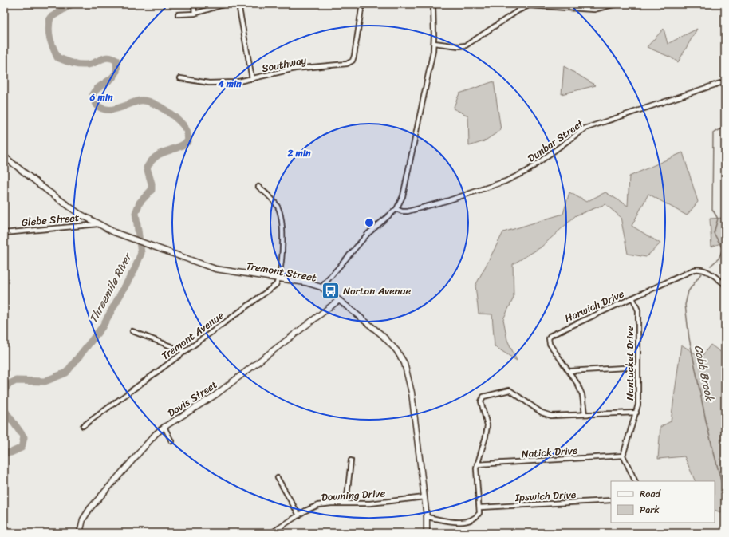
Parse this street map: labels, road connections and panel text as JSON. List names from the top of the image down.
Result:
{
  "streets": {
    "main road": ["Tremont Street", "Davis Street"],
    "street": [
      "Southway",
      "Dunbar Street",
      "Glebe Street",
      "Harwich Drive",
      "Tremont Avenue",
      "Nantucket Drive",
      "Natick Drive",
      "Downing Drive",
      "Ipswich Drive"
    ]
  },
  "crossings": [
    ["Glebe Street", "Tremont Street"],
    ["Tremont Street", "Tremont Avenue"],
    ["Tremont Street", "Davis Street"],
    ["Tremont Street", "Downing Drive"],
    ["Harwich Drive", "Nantucket Drive"],
    ["Nantucket Drive", "Natick Drive"]
  ],
  "water": ["Threemile River", "Cobb Brook"],
  "places": {
    "bus stop": ["Norton Avenue"]
  },
  "legend": ["Road", "Park"],
  "rings": ["4 min", "6 min", "2 min"]
}
